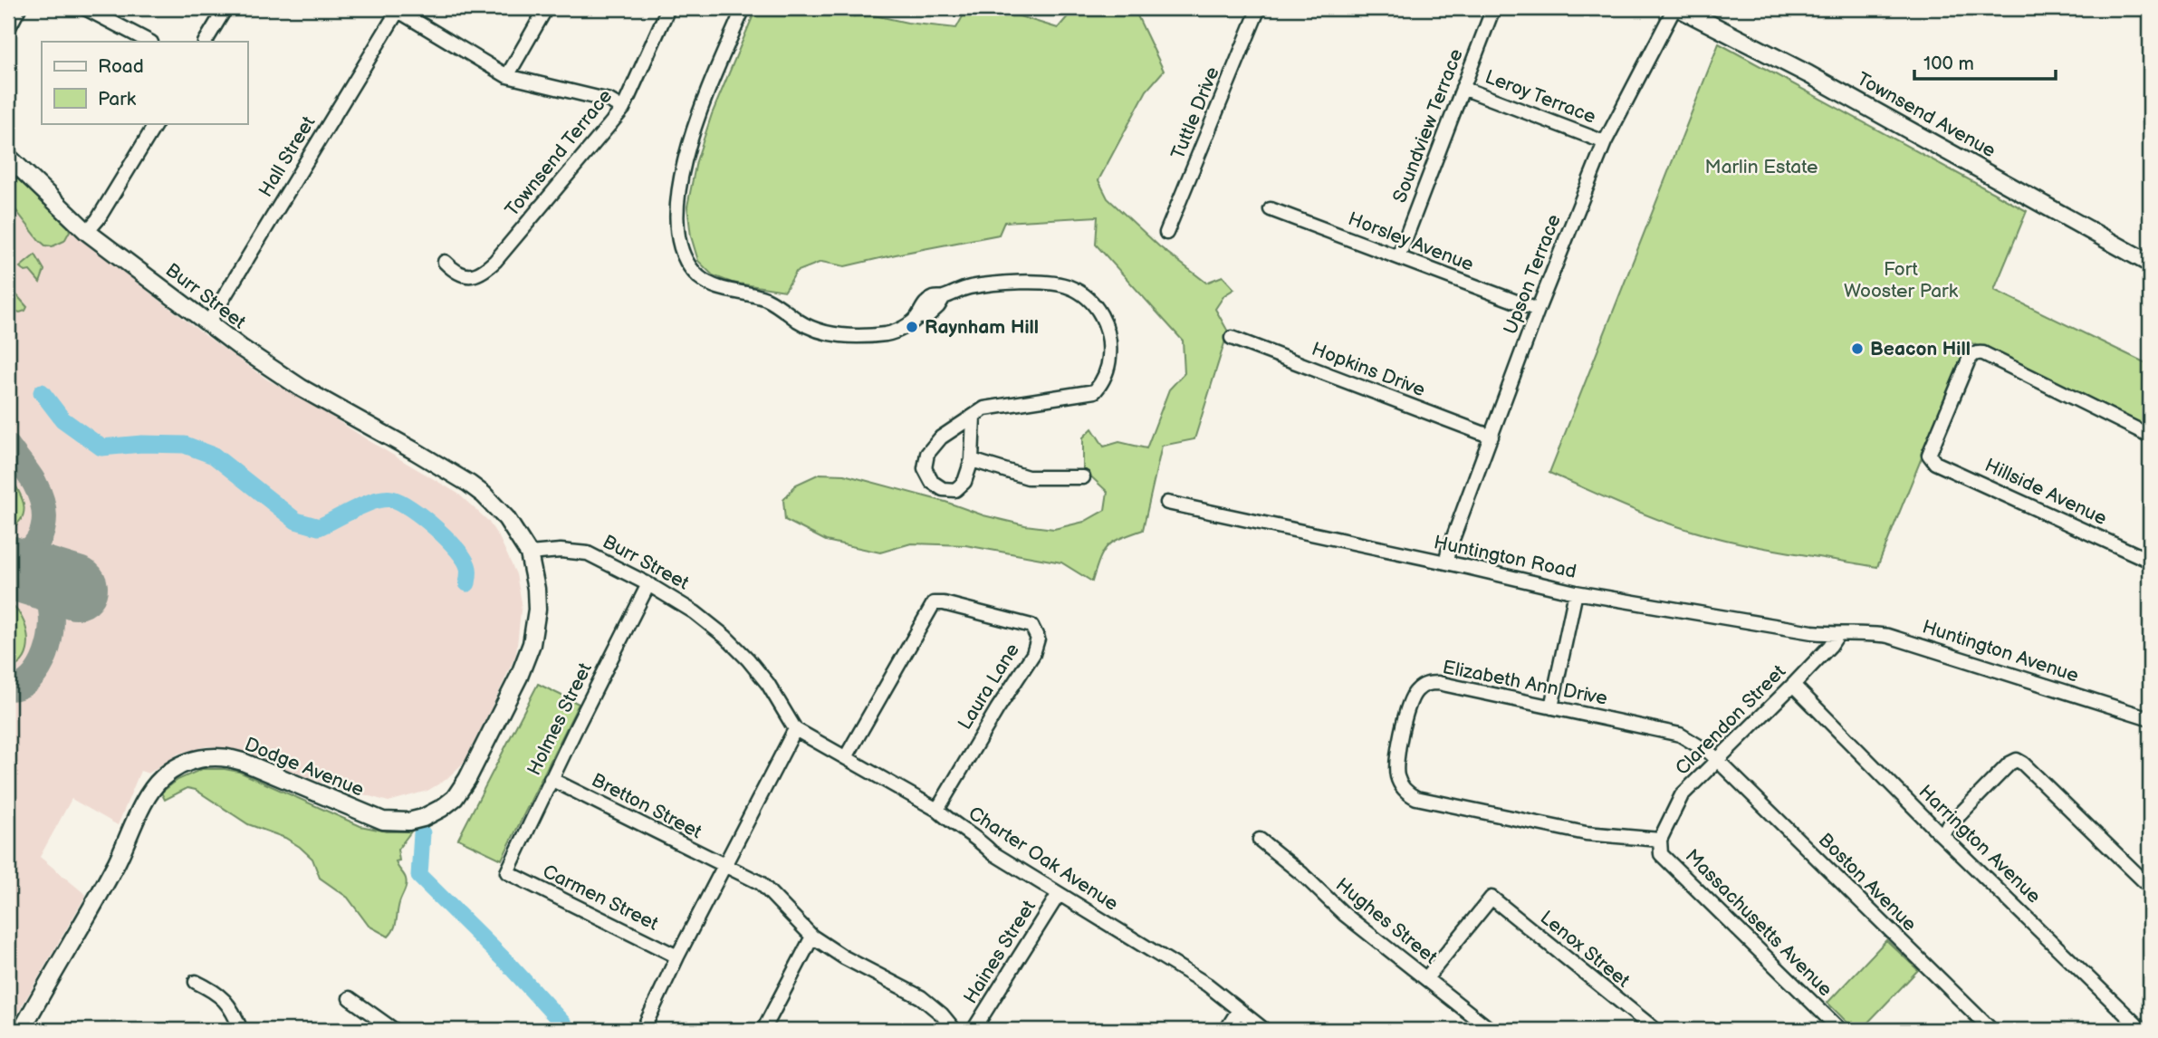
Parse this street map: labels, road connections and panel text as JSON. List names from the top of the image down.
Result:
{
  "streets": {
    "main road": ["Townsend Avenue", "Burr Street", "Dodge Avenue"],
    "street": [
      "Leroy Terrace",
      "Tuttle Drive",
      "Soundview Terrace",
      "Townsend Terrace",
      "Hall Street",
      "Horsley Avenue",
      "Upson Terrace",
      "Hopkins Drive",
      "Hillside Avenue",
      "Huntington Road",
      "Huntington Avenue",
      "Elizabeth Ann Drive",
      "Laura Lane",
      "Holmes Street",
      "Clarendon Street",
      "Bretton Street",
      "Harrington Avenue",
      "Charter Oak Avenue",
      "Boston Avenue",
      "Carmen Street",
      "Hughes Street",
      "Massachusetts Avenue",
      "Lenox Street",
      "Haines Street"
    ]
  },
  "crossings": [
    ["Leroy Terrace", "Soundview Terrace"],
    ["Leroy Terrace", "Upson Terrace"],
    ["Soundview Terrace", "Horsley Avenue"],
    ["Hall Street", "Burr Street"],
    ["Horsley Avenue", "Upson Terrace"],
    ["Upson Terrace", "Hopkins Drive"],
    ["Upson Terrace", "Huntington Road"],
    ["Burr Street", "Holmes Street"],
    ["Burr Street", "Dodge Avenue"],
    ["Burr Street", "Charter Oak Avenue"],
    ["Huntington Road", "Huntington Avenue"],
    ["Huntington Road", "Clarendon Street"],
    ["Huntington Avenue", "Clarendon Street"],
    ["Elizabeth Ann Drive", "Clarendon Street"],
    ["Elizabeth Ann Drive", "Boston Avenue"],
    ["Elizabeth Ann Drive", "Massachusetts Avenue"],
    ["Laura Lane", "Charter Oak Avenue"],
    ["Holmes Street", "Bretton Street"],
    ["Holmes Street", "Carmen Street"],
    ["Clarendon Street", "Harrington Avenue"],
    ["Clarendon Street", "Boston Avenue"],
    ["Clarendon Street", "Massachusetts Avenue"],
    ["Charter Oak Avenue", "Haines Street"],
    ["Hughes Street", "Lenox Street"]
  ],
  "parks": ["Marlin Estate", "Fort Wooster Park"],
  "places": ["Raynham Hill", "Beacon Hill"],
  "legend": ["Road", "Park"],
  "scale_bar": "100 m"
}
